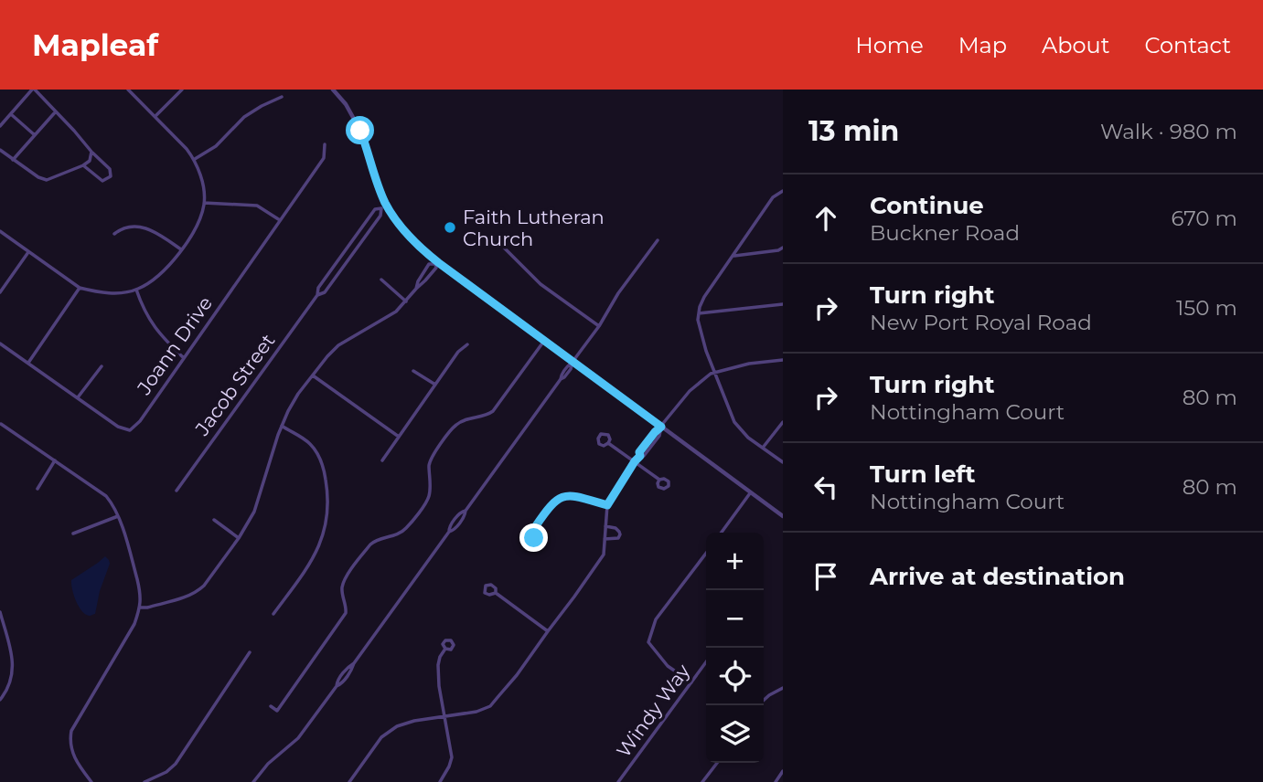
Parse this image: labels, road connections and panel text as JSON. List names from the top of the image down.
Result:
{
  "streets": {
    "street": ["Joann Drive", "Jacob Street", "Windy Way"]
  },
  "places": ["Faith Lutheran Church"],
  "page": {
    "header": "Mapleaf",
    "nav": [
      "Home",
      "Map",
      "About",
      "Contact"
    ],
    "heading": ["13 min", "Walk · 980 m"],
    "list": [
      ["Continue", "Buckner Road", "670 m"],
      ["Turn right", "New Port Royal Road", "150 m"],
      ["Turn right", "Nottingham Court", "80 m"],
      ["Turn left", "Nottingham Court", "80 m"],
      "Arrive at destination"
    ],
    "map_buttons": ["+", "−"]
  }
}
